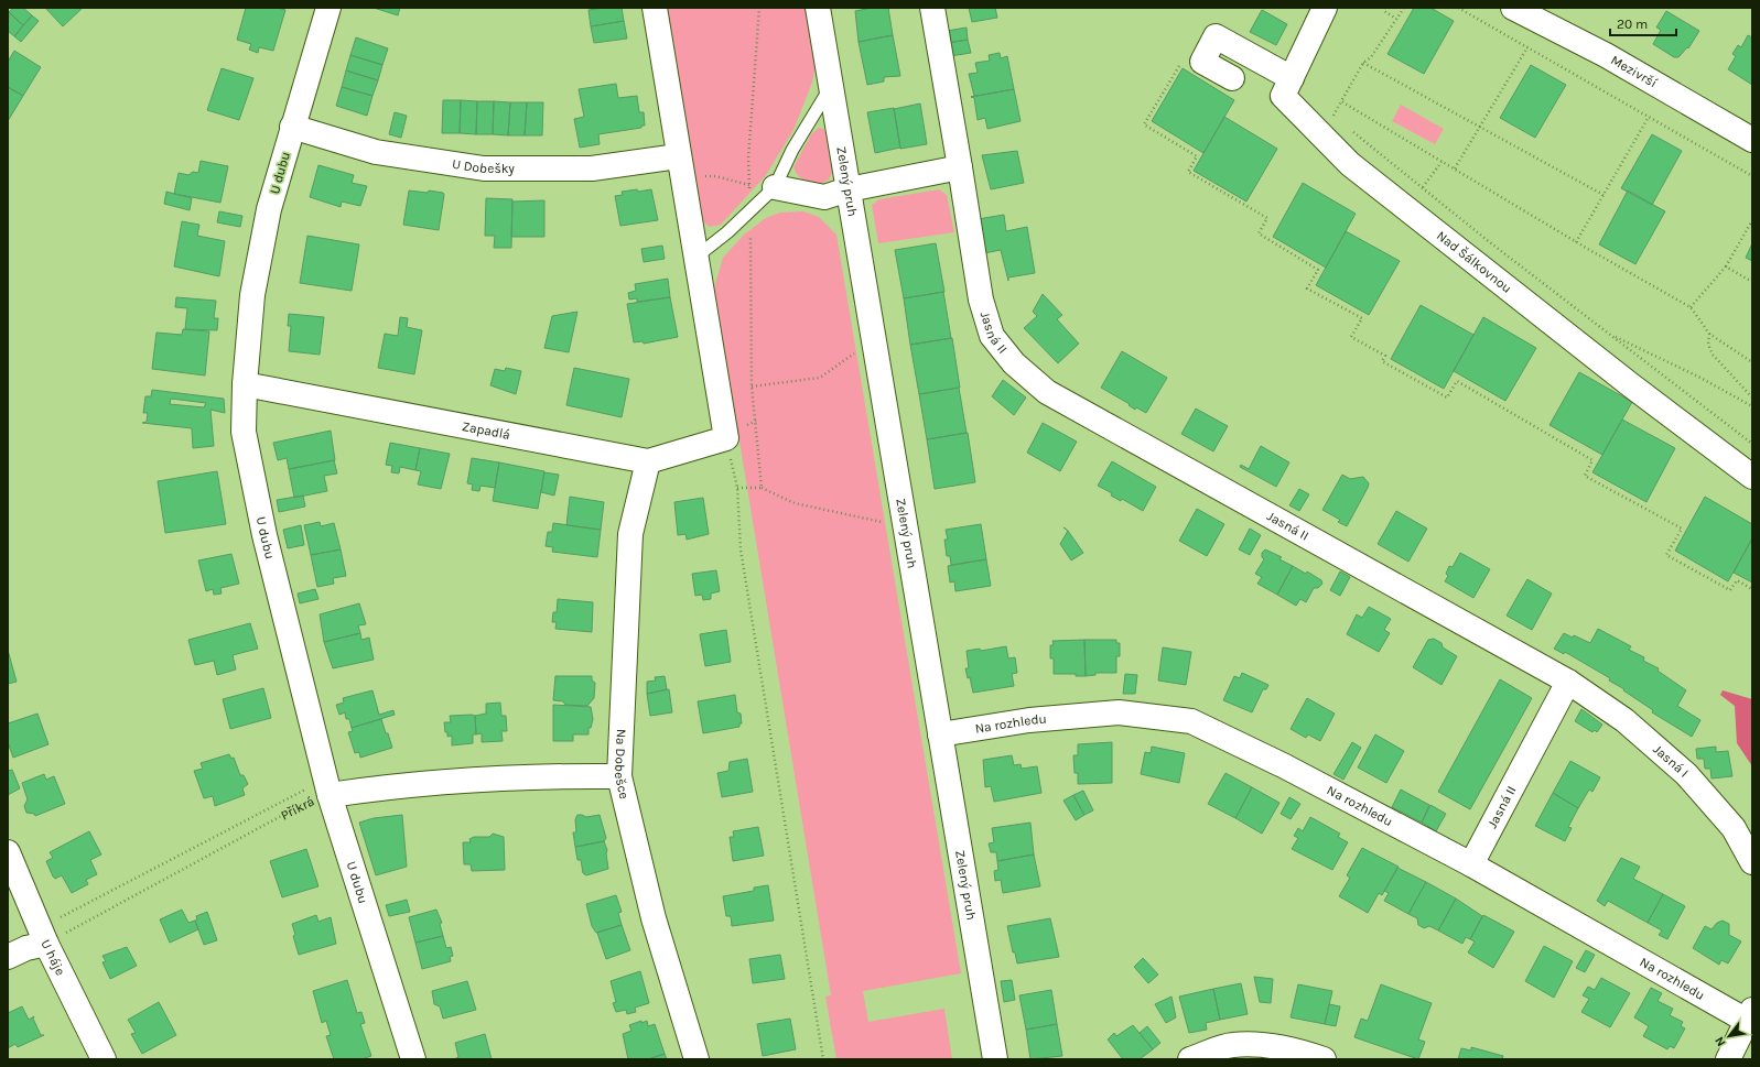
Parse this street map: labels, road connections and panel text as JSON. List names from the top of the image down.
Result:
{
  "streets": {
    "street": [
      "Mezivrší",
      "U Dobešky",
      "U dubu",
      "Zelený pruh",
      "Nad Šálkovnou",
      "Jasná II",
      "Zapadlá",
      "Na rozhledu",
      "Jasná I",
      "Na Dobešce",
      "Příkrá",
      "U háje"
    ]
  },
  "crossings": [
    ["U Dobešky", "U dubu"],
    ["U dubu", "Zapadlá"],
    ["U dubu", "Příkrá"],
    ["Zelený pruh", "Na rozhledu"],
    ["Jasná II", "Na rozhledu"],
    ["Jasná II", "Jasná I"],
    ["Zapadlá", "Na Dobešce"],
    ["Na Dobešce", "Příkrá"],
    ["Příkrá", "U háje"]
  ],
  "scale_bar": "20 m",
  "north": "bottom left"
}
